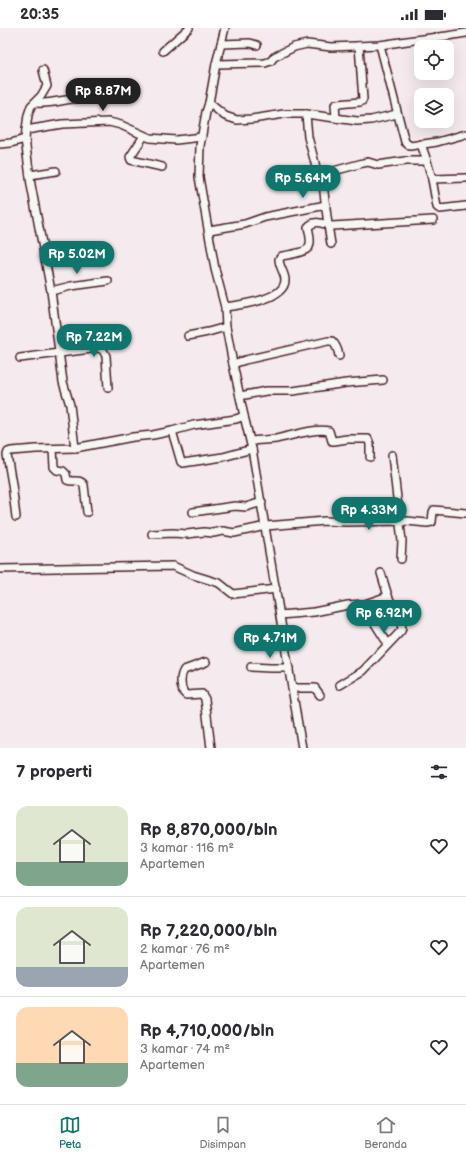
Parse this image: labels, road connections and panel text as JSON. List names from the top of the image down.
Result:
{
  "page": {
    "status": "20:35",
    "price": [
      "Rp 8.87M",
      "Rp 5.64M",
      "Rp 5.02M",
      "Rp 7.22M",
      "Rp 4.33M",
      "Rp 6.92M",
      "Rp 4.71M"
    ],
    "heading": "7 properti",
    "list": [
      {
        "name": "Rp 8,870,000/bln",
        "note": "3 kamar · 116 m² · Apartemen"
      },
      {
        "name": "Rp 7,220,000/bln",
        "note": "2 kamar · 76 m² · Apartemen"
      },
      {
        "name": "Rp 4,710,000/bln",
        "note": "3 kamar · 74 m² · Apartemen"
      }
    ],
    "tabs": ["Peta", "Disimpan", "Beranda"]
  }
}
